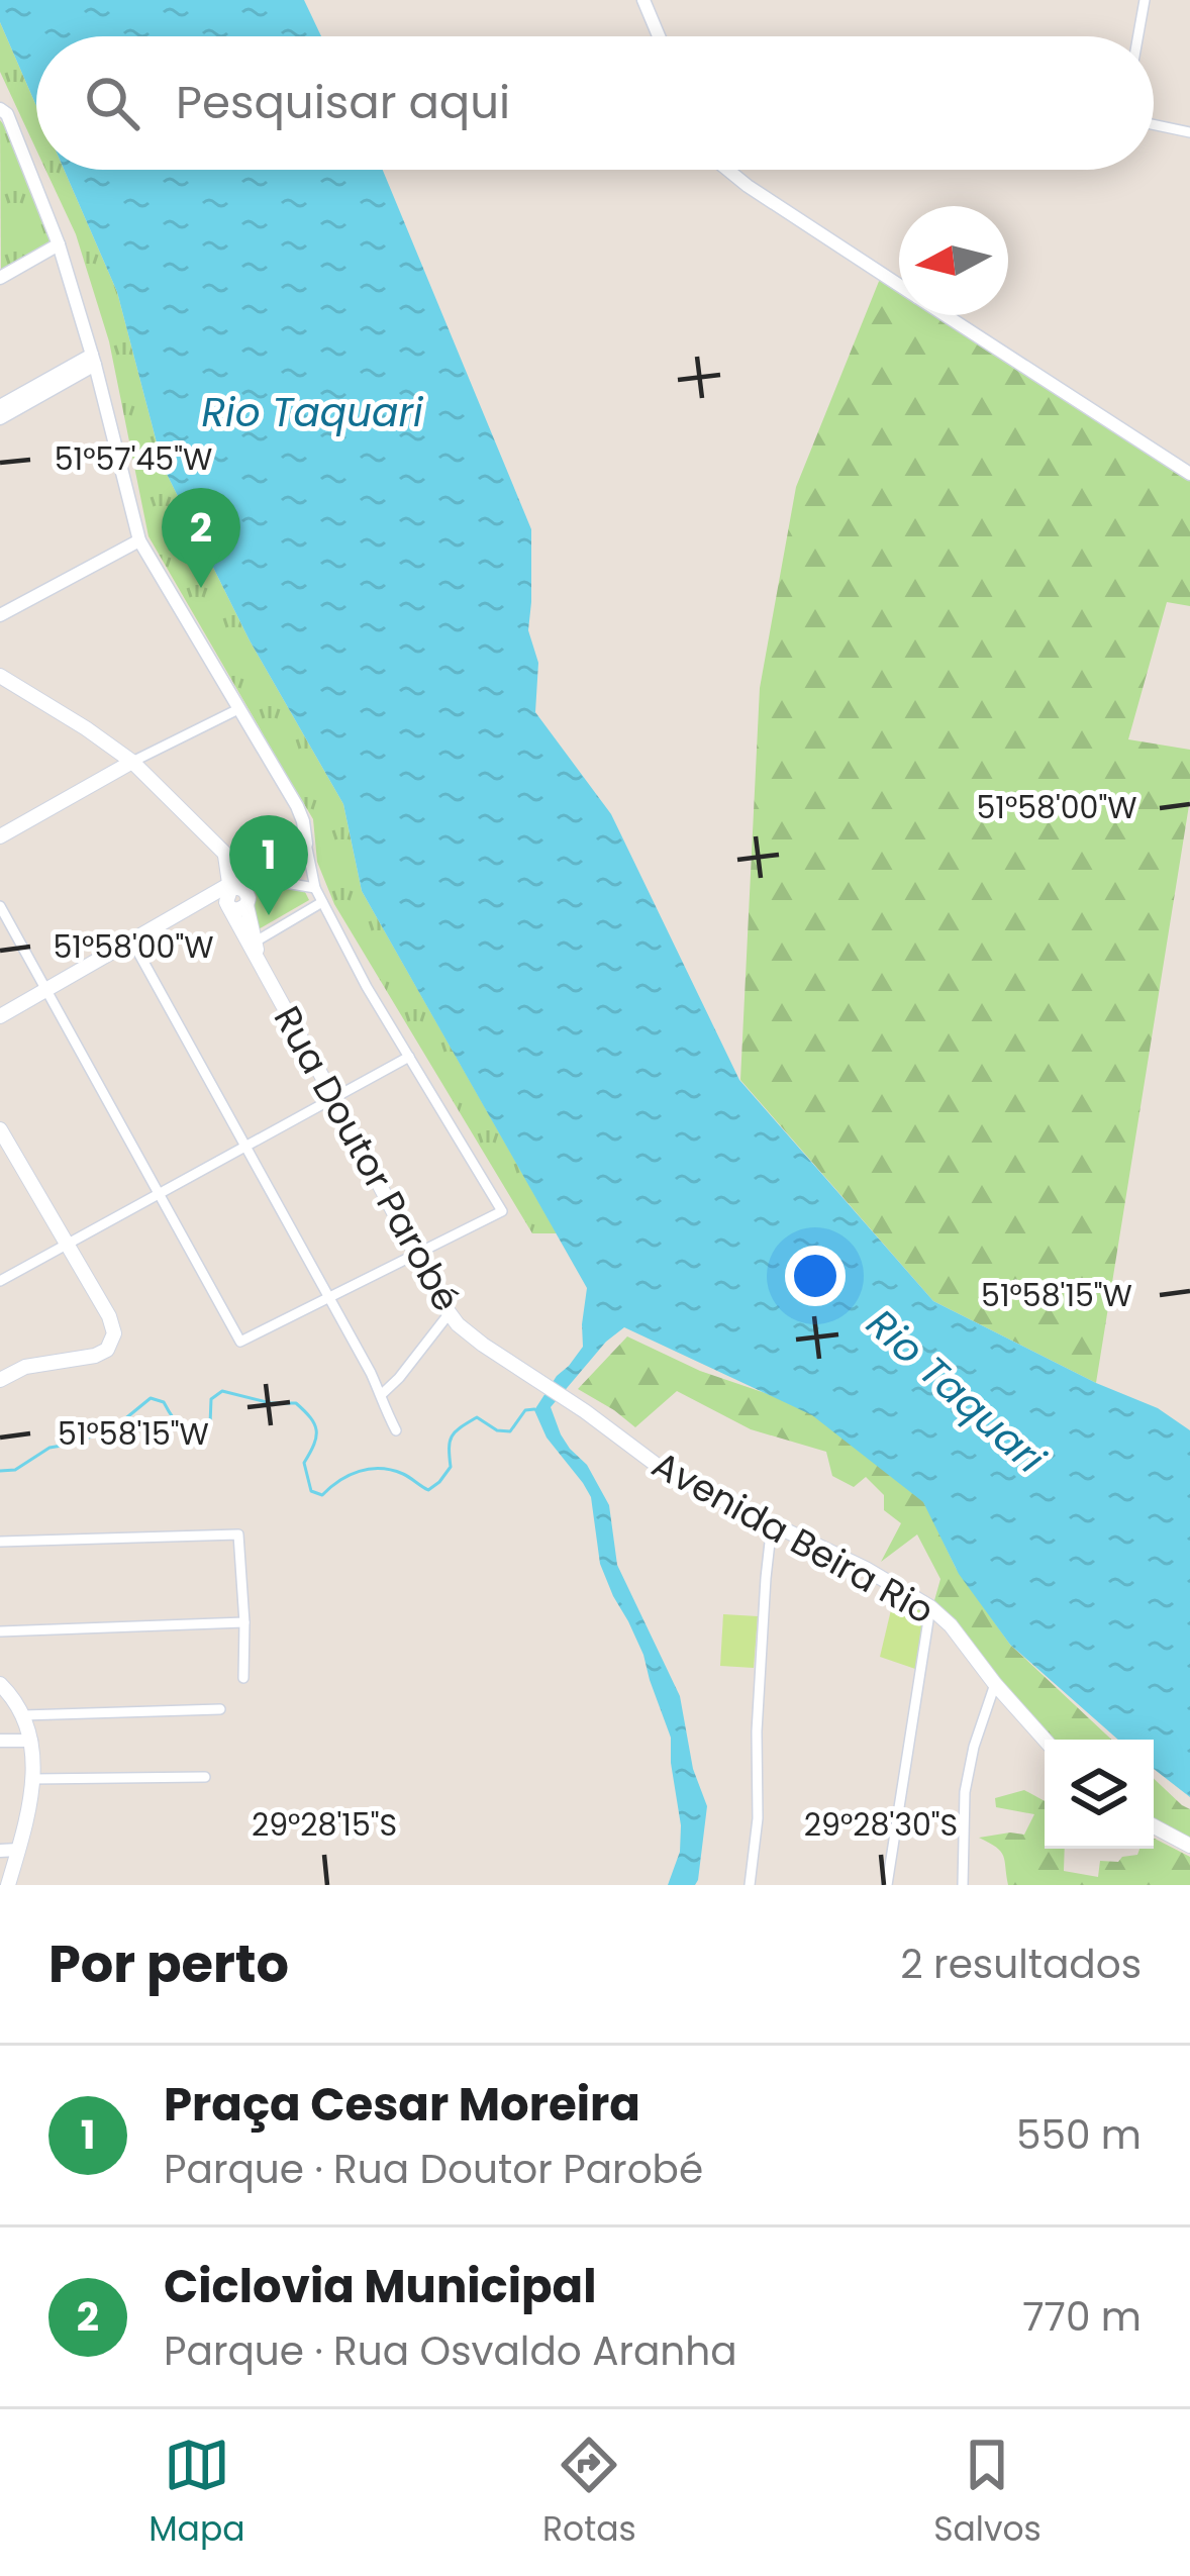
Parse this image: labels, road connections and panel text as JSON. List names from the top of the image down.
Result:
{
  "streets": {
    "main road": ["Rua Doutor Parobé", "Avenida Beira Rio"]
  },
  "crossings": [
    ["Rua Doutor Parobé", "Avenida Beira Rio"]
  ],
  "water": ["Rio Taquari"],
  "north": "left",
  "page": {
    "search": "Pesquisar aqui",
    "pins": ["2", "1"],
    "heading": ["Por perto", "2 resultados"],
    "list": [
      {
        "mark": "1",
        "name": "Praça Cesar Moreira",
        "note": "Parque · Rua Doutor Parobé",
        "value": "550 m"
      },
      {
        "mark": "2",
        "name": "Ciclovia Municipal",
        "note": "Parque · Rua Osvaldo Aranha",
        "value": "770 m"
      }
    ],
    "nav": ["Mapa", "Rotas", "Salvos"]
  },
  "coordinates": [
    "51°57'45\"W",
    "51°58'00\"W",
    "51°58'15\"W",
    "29°28'15\"S",
    "29°28'30\"S"
  ]
}
